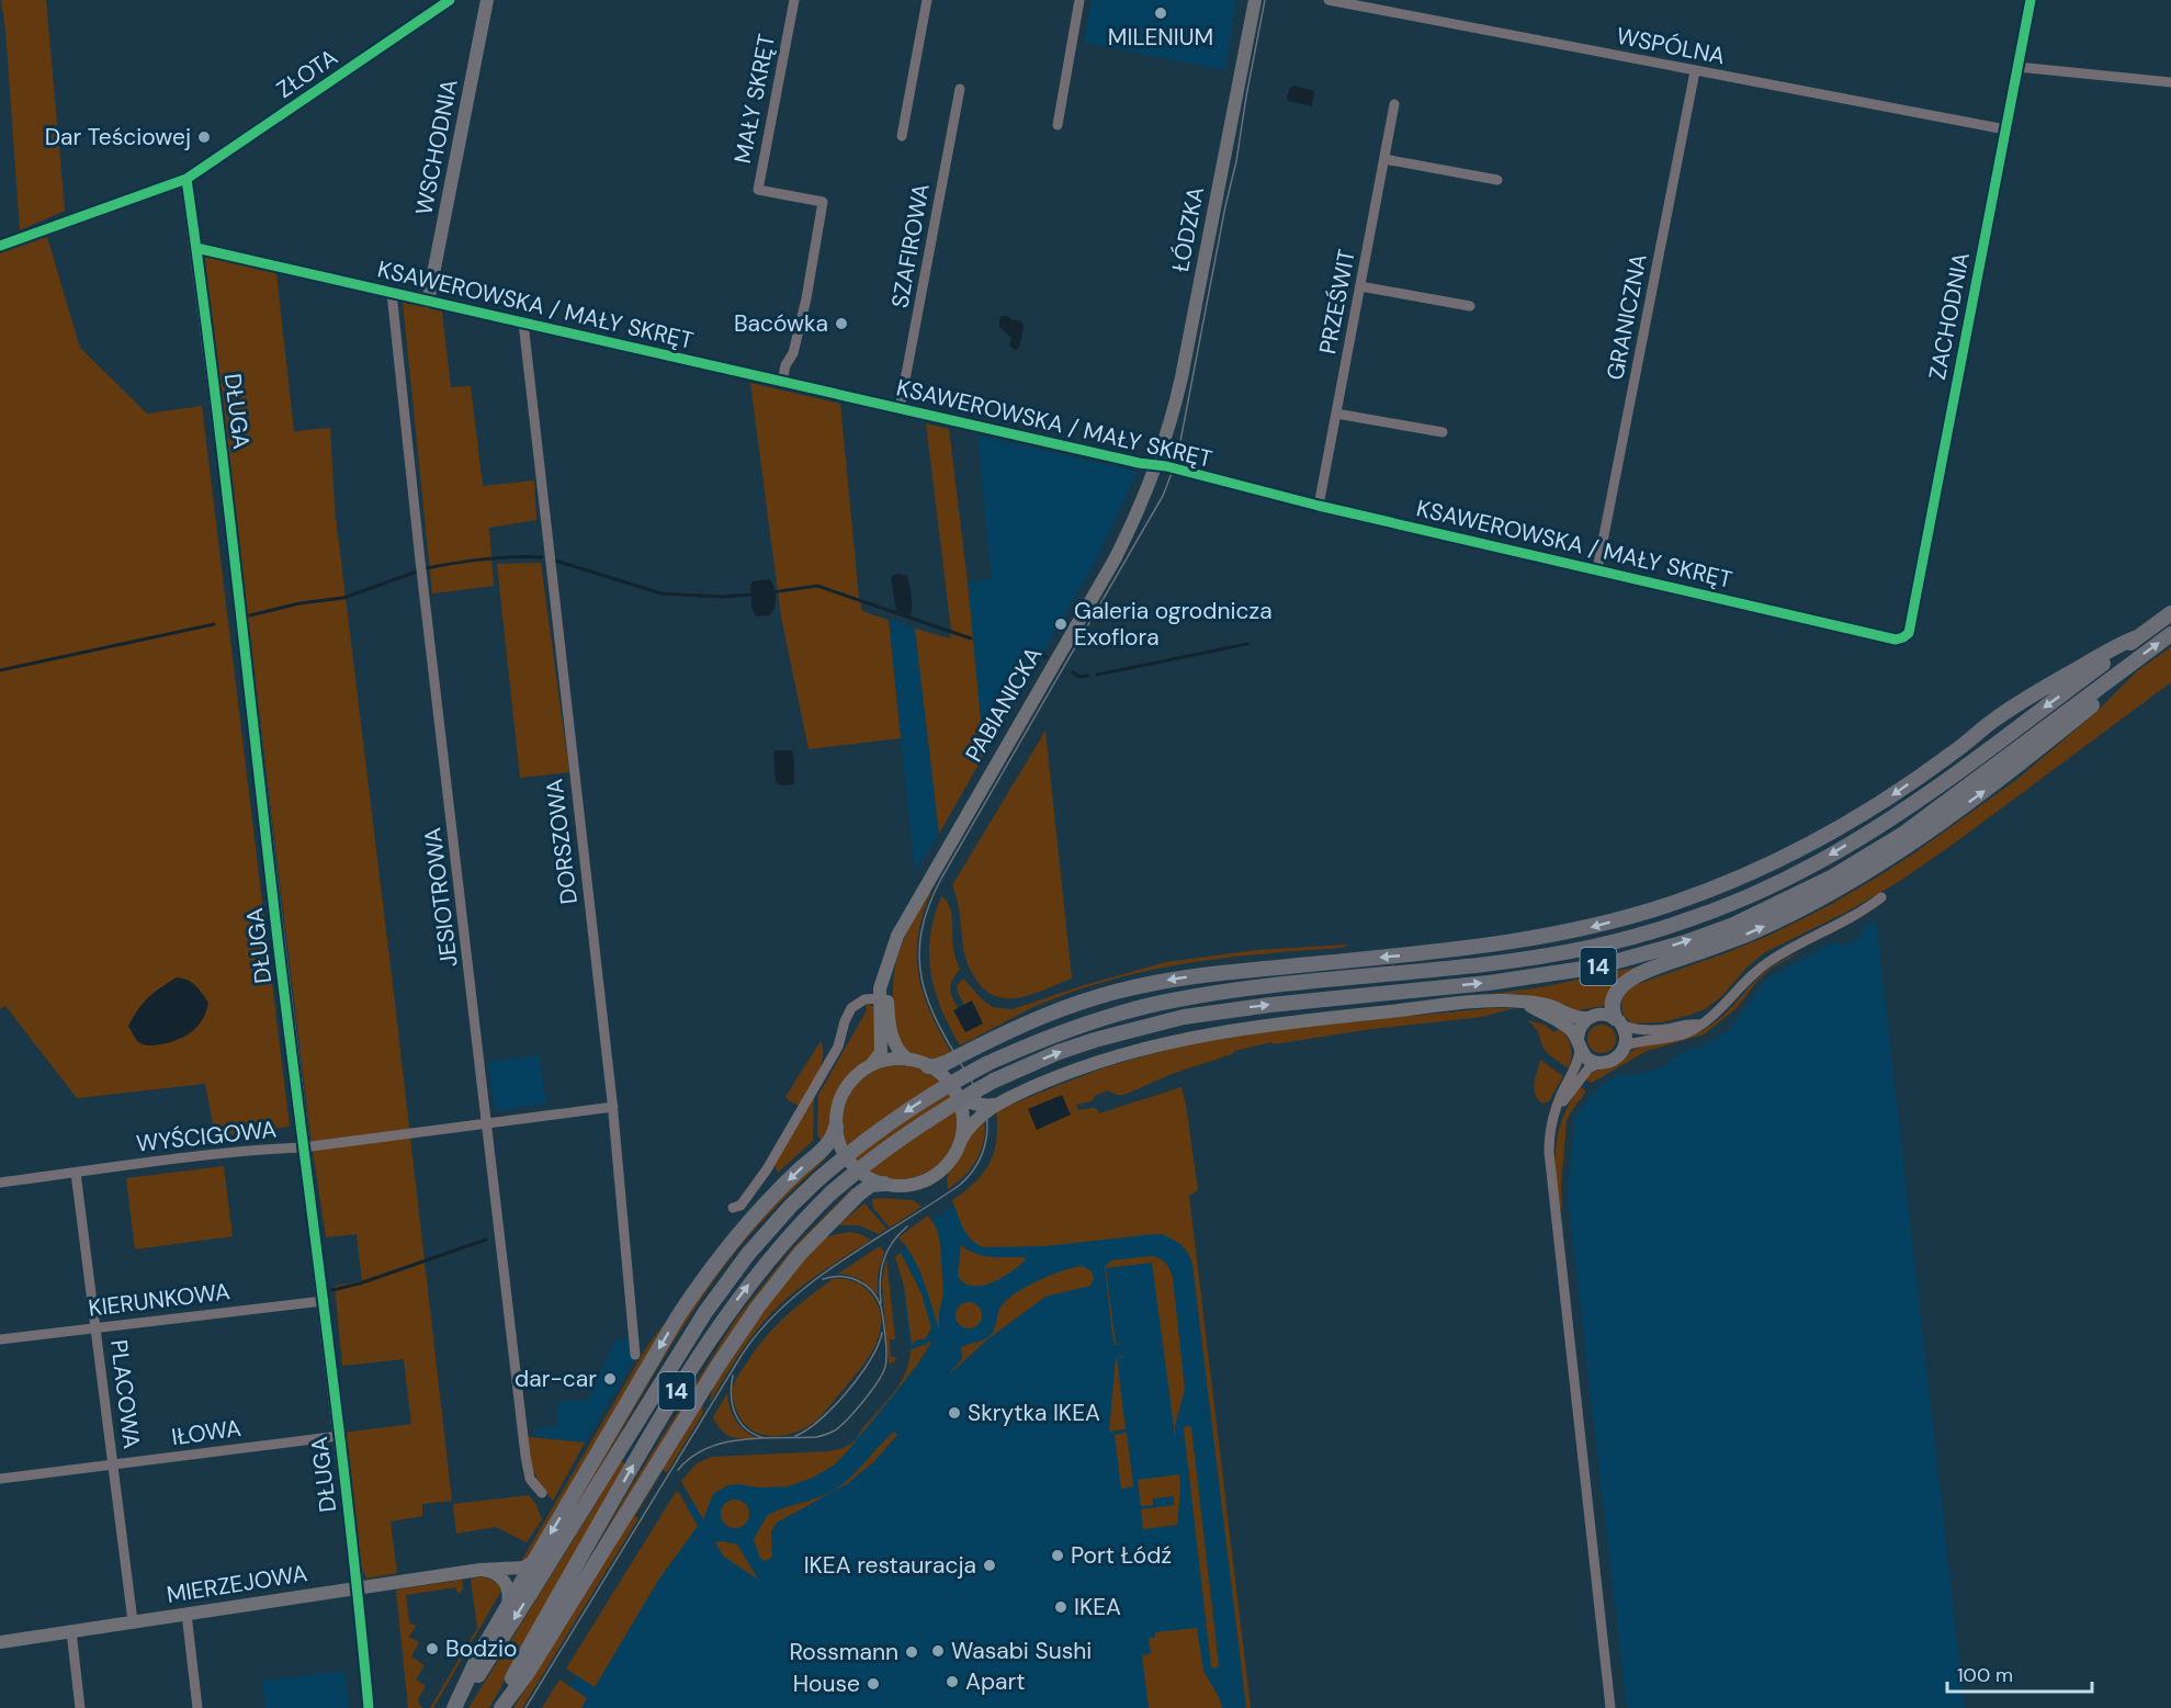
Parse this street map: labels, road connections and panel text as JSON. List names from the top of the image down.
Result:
{
  "streets": {
    "main road": ["14"],
    "street": [
      "WSPÓLNA",
      "ZŁOTA",
      "MAŁY SKRĘT",
      "WSCHODNIA",
      "ŁÓDZKA",
      "SZAFIROWA",
      "PRZEŚWIT",
      "KSAWEROWSKA / MAŁY SKRĘT",
      "ZACHODNIA",
      "GRANICZNA",
      "DŁUGA",
      "PABIANICKA",
      "DORSZOWA",
      "JESIOTROWA",
      "WYŚCIGOWA",
      "KIERUNKOWA",
      "PLACOWA",
      "IŁOWA",
      "MIERZEJOWA"
    ]
  },
  "crossings": [
    ["WSPÓLNA", "ZACHODNIA"],
    ["WSPÓLNA", "GRANICZNA"],
    ["ZŁOTA", "DŁUGA"],
    ["MAŁY SKRĘT", "KSAWEROWSKA / MAŁY SKRĘT"],
    ["WSCHODNIA", "KSAWEROWSKA / MAŁY SKRĘT"],
    ["ŁÓDZKA", "KSAWEROWSKA / MAŁY SKRĘT"],
    ["ŁÓDZKA", "PABIANICKA"],
    ["SZAFIROWA", "KSAWEROWSKA / MAŁY SKRĘT"],
    ["PRZEŚWIT", "KSAWEROWSKA / MAŁY SKRĘT"],
    ["KSAWEROWSKA / MAŁY SKRĘT", "ZACHODNIA"],
    ["KSAWEROWSKA / MAŁY SKRĘT", "GRANICZNA"],
    ["KSAWEROWSKA / MAŁY SKRĘT", "DŁUGA"],
    ["KSAWEROWSKA / MAŁY SKRĘT", "PABIANICKA"],
    ["KSAWEROWSKA / MAŁY SKRĘT", "DORSZOWA"],
    ["KSAWEROWSKA / MAŁY SKRĘT", "JESIOTROWA"],
    ["DŁUGA", "WYŚCIGOWA"],
    ["DŁUGA", "KIERUNKOWA"],
    ["DŁUGA", "IŁOWA"],
    ["DŁUGA", "MIERZEJOWA"],
    ["DORSZOWA", "WYŚCIGOWA"],
    ["JESIOTROWA", "WYŚCIGOWA"],
    ["WYŚCIGOWA", "PLACOWA"],
    ["KIERUNKOWA", "PLACOWA"],
    ["PLACOWA", "IŁOWA"],
    ["PLACOWA", "MIERZEJOWA"]
  ],
  "places": [
    "MILENIUM",
    "Dar Teściowej",
    "Bacówka",
    "Galeria ogrodnicza Exoflora",
    "dar-car",
    "Skrytka IKEA",
    "Port Łódź",
    "IKEA restauracja",
    "IKEA",
    "Bodzio",
    "Wasabi Sushi",
    "Rossmann",
    "Apart",
    "House"
  ],
  "scale_bar": "100 m"
}
